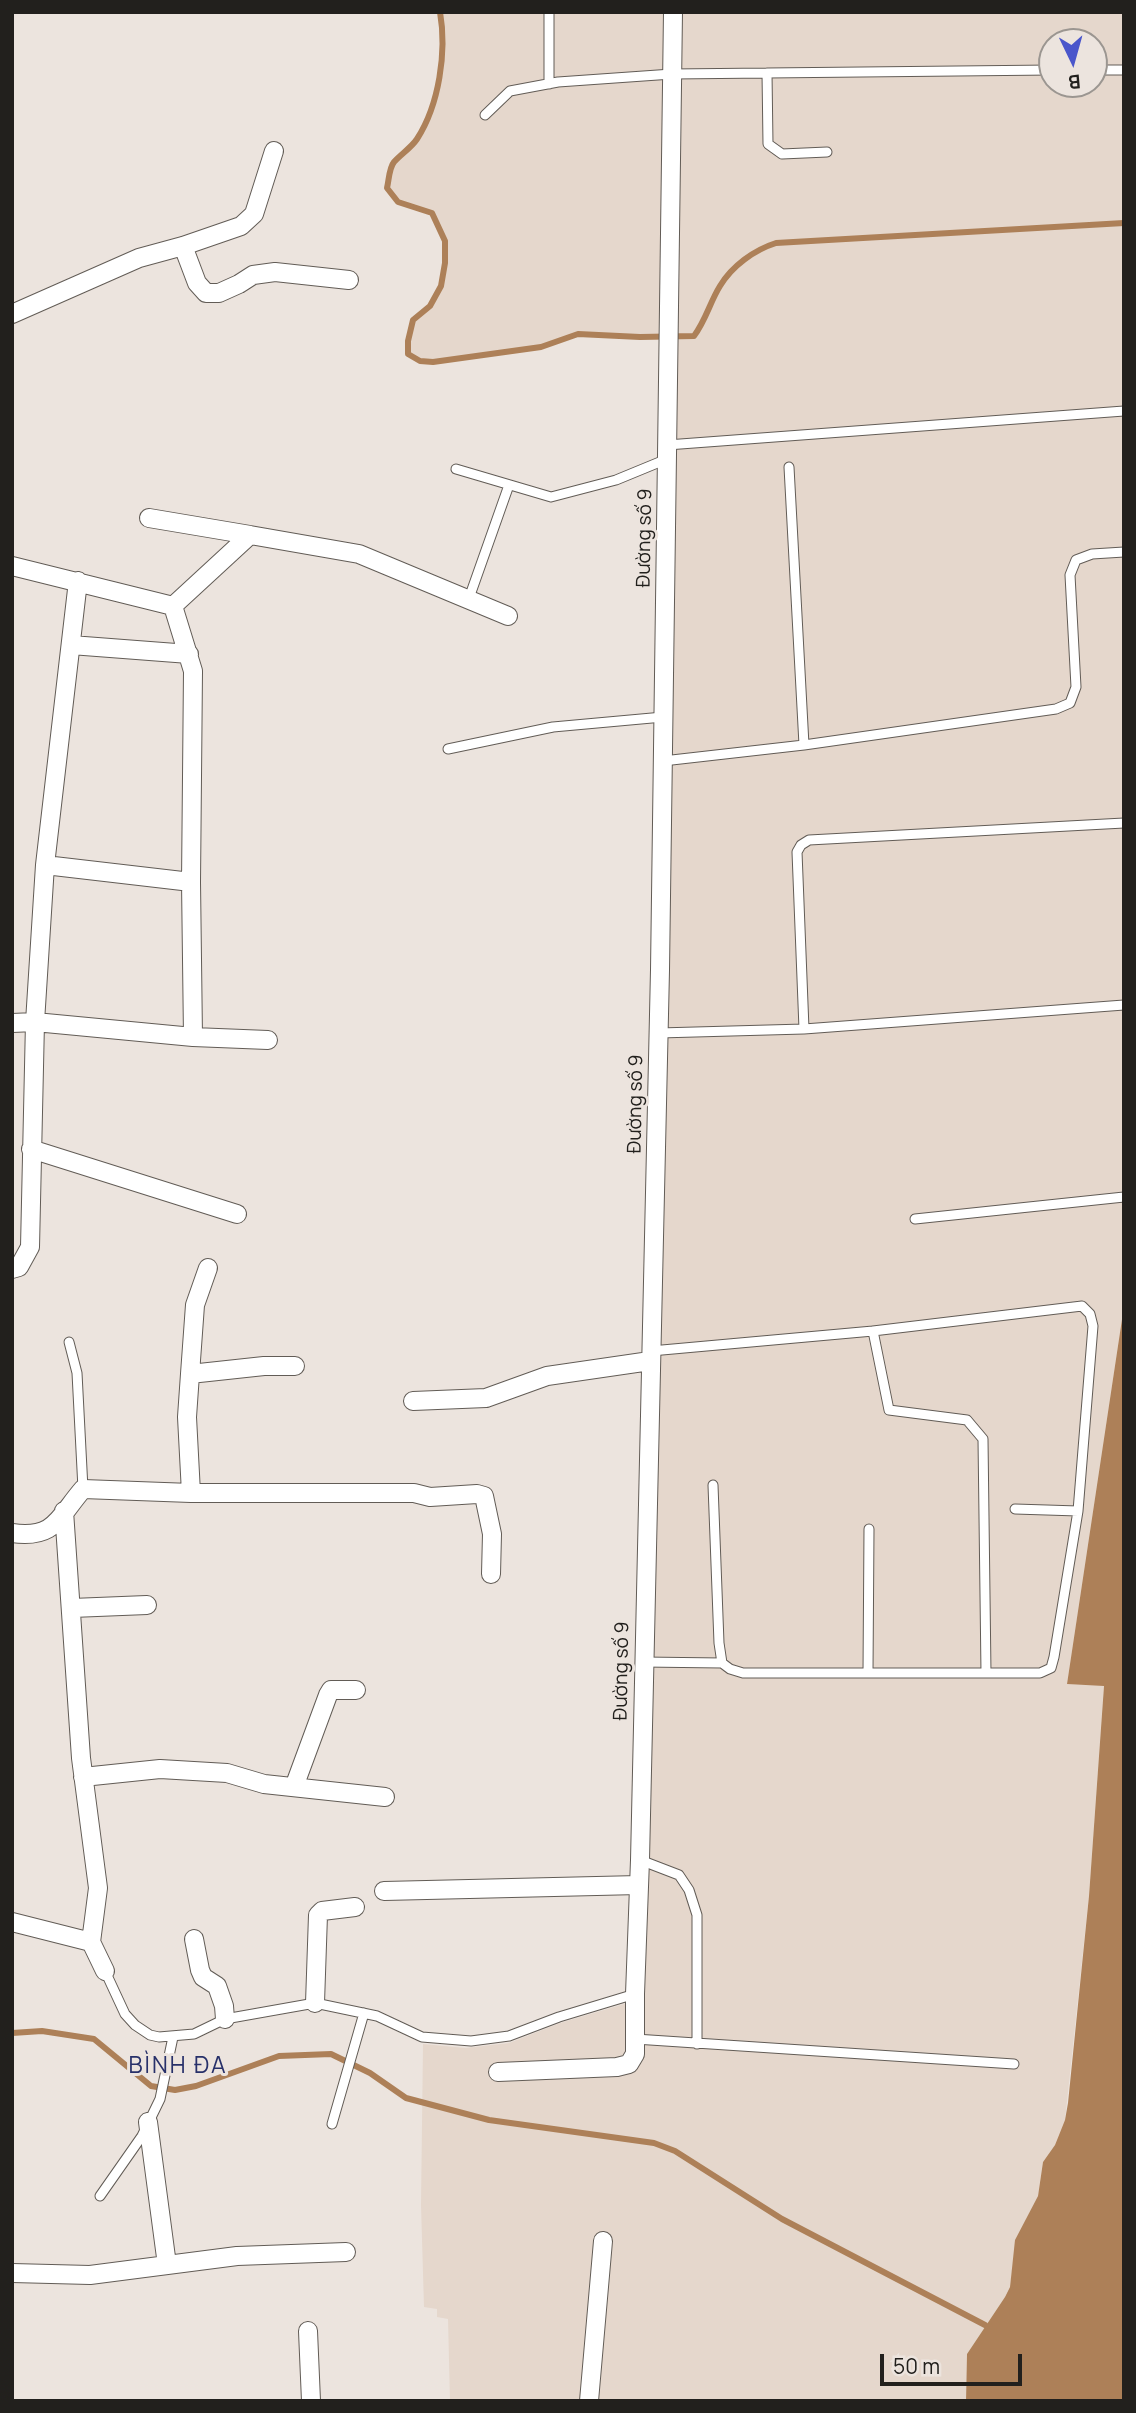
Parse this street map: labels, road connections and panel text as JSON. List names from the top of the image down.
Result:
{
  "streets": {
    "street": ["Đường số 9"]
  },
  "districts": ["BÌNH ĐA"],
  "scale_bar": "50 m",
  "north": "bottom"
}
